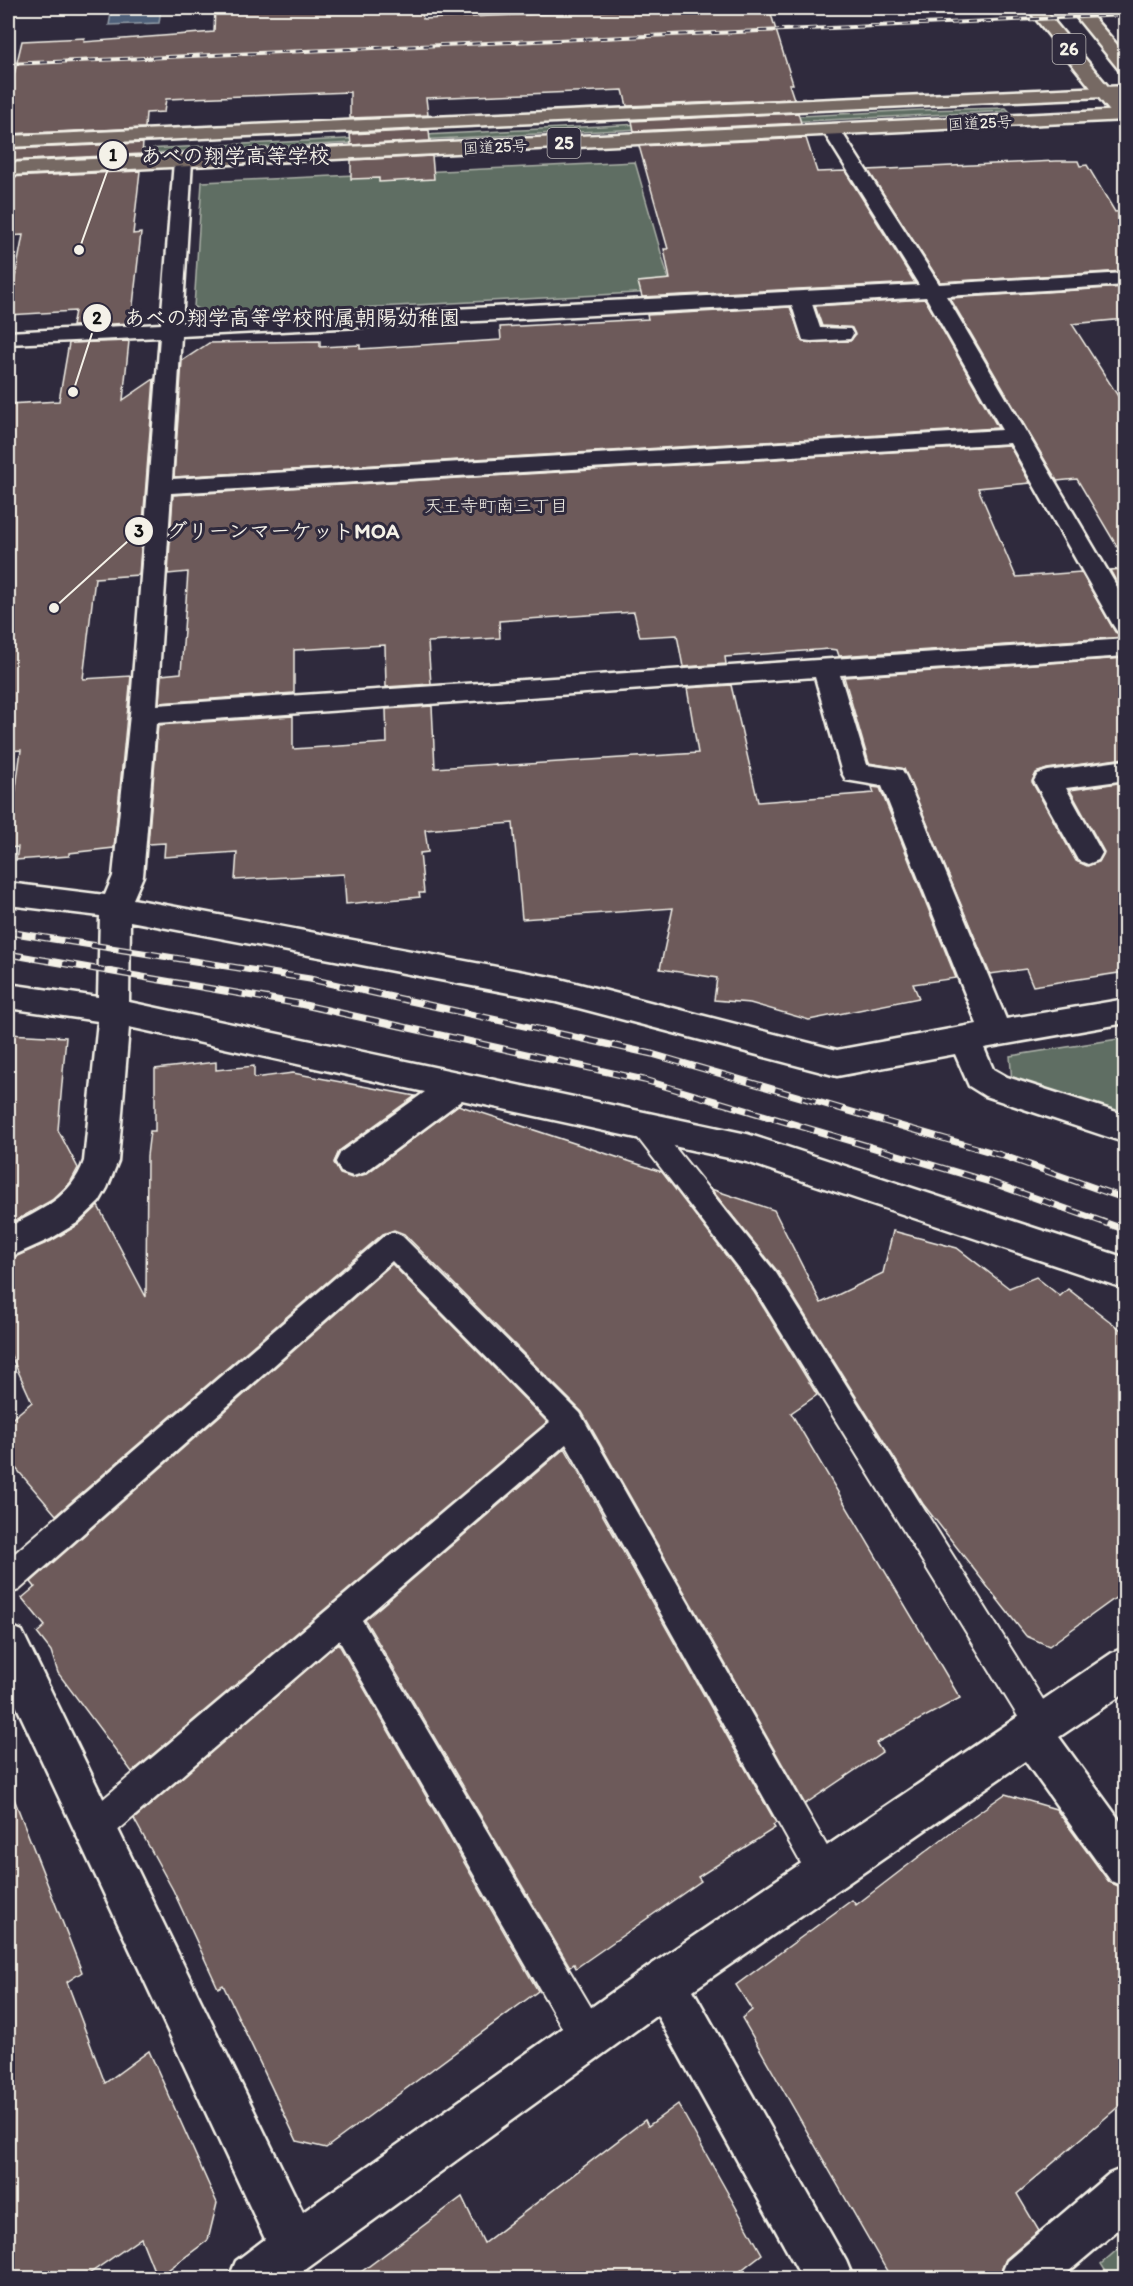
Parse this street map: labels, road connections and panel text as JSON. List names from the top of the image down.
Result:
{
  "streets": {
    "main road": ["26", "国道25号", "25"]
  },
  "crossings": [
    ["26", "国道25号"]
  ],
  "districts": ["天王寺町南三丁目"],
  "places": ["あべの翔学高等学校", "あべの翔学高等学校附属朝陽幼稚園", "グリーンマーケットMOA"]
}
